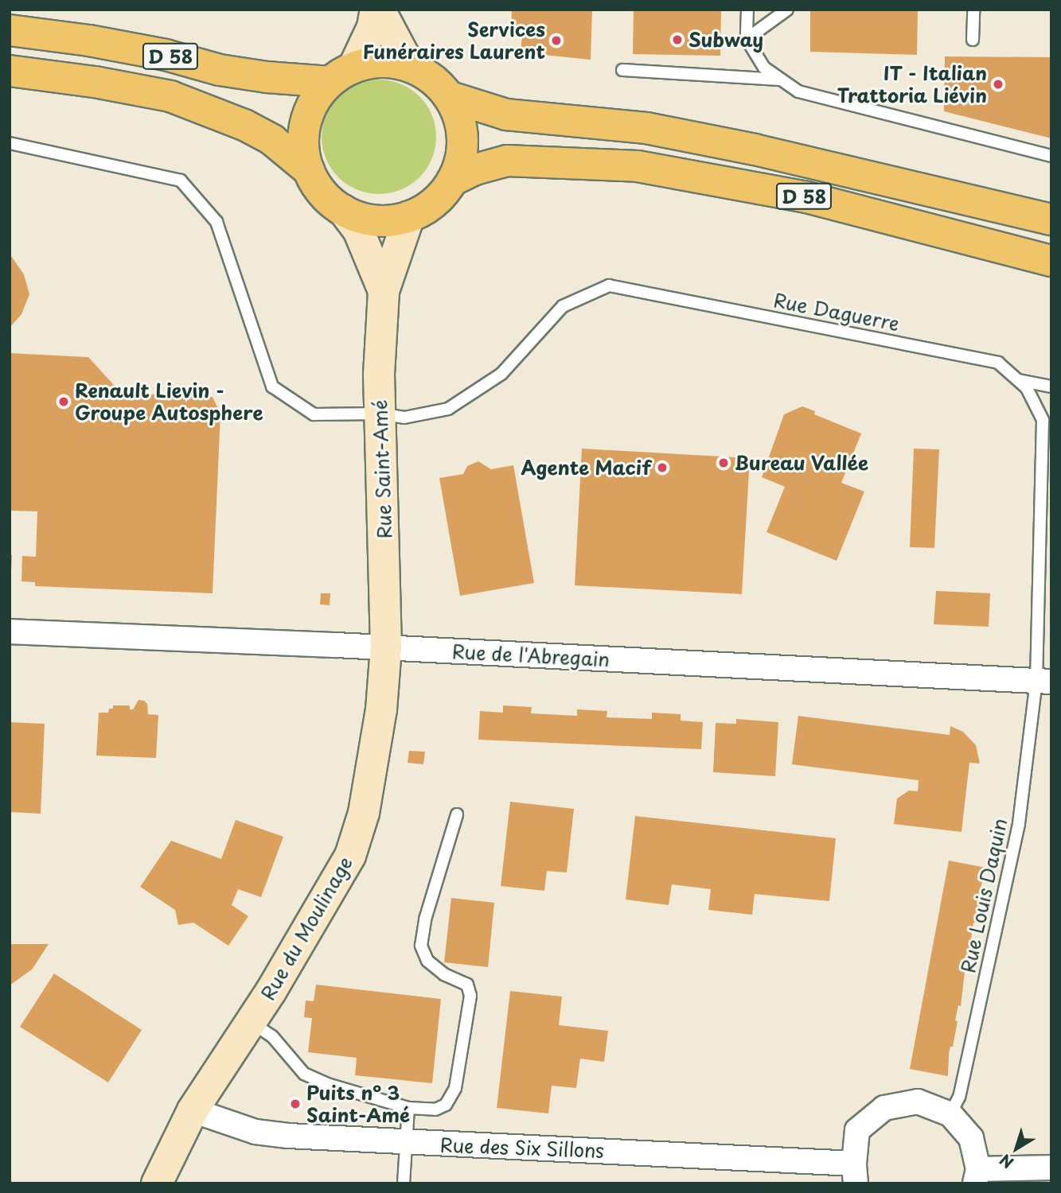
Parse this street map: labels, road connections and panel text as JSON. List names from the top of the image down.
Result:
{
  "streets": {
    "main road": ["D 58"],
    "street": [
      "Rue Saint-Amé",
      "Rue de l'Abregain",
      "Rue du Moulinage",
      "Rue des Six Sillons"
    ],
    "lane": ["Rue Daguerre", "Rue Louis Daquin"]
  },
  "crossings": [
    ["Rue Daguerre", "Rue Saint-Amé"],
    ["Rue Daguerre", "Rue de l'Abregain"],
    ["Rue Daguerre", "Rue Louis Daquin"],
    ["Rue Saint-Amé", "Rue de l'Abregain"],
    ["Rue Saint-Amé", "Rue du Moulinage"],
    ["Rue de l'Abregain", "Rue Louis Daquin"],
    ["Rue de l'Abregain", "Rue du Moulinage"],
    ["Rue du Moulinage", "Rue des Six Sillons"]
  ],
  "places": [
    "Subway",
    "Services Funéraires Laurent",
    "IT - Italian Trattoria Liévin",
    "Renault Lievin - Groupe Autosphere",
    "Bureau Vallée",
    "Agente Macif",
    "Puits n° 3 Saint-Amé"
  ],
  "north": "bottom left"
}
